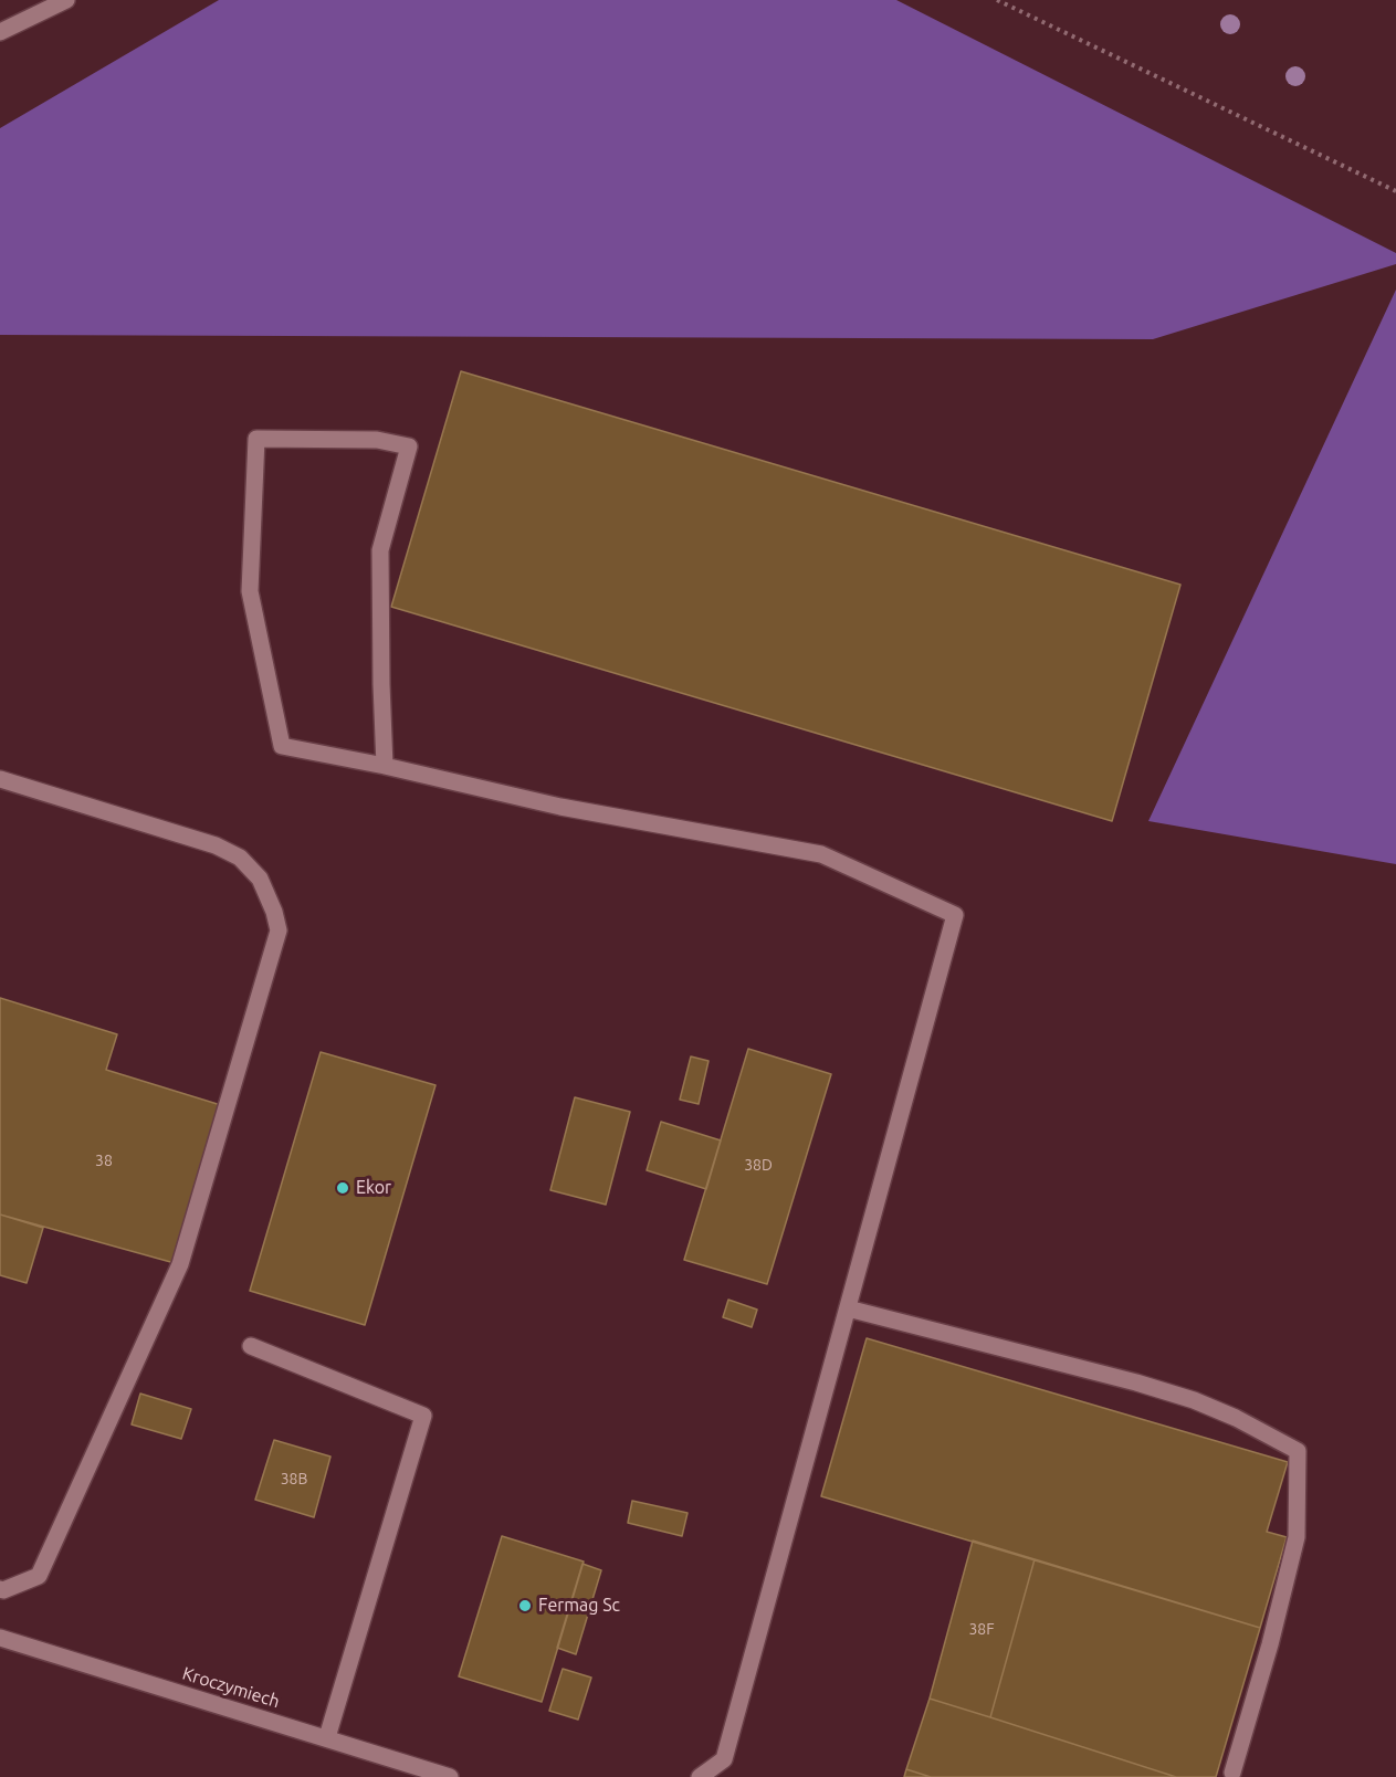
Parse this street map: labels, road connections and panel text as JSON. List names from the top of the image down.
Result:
{
  "streets": {
    "street": ["Kroczymiech"]
  },
  "places": ["Ekor", "Fermag Sc"],
  "house_numbers": [
    "38",
    "38D",
    "38B",
    "38F"
  ]
}
